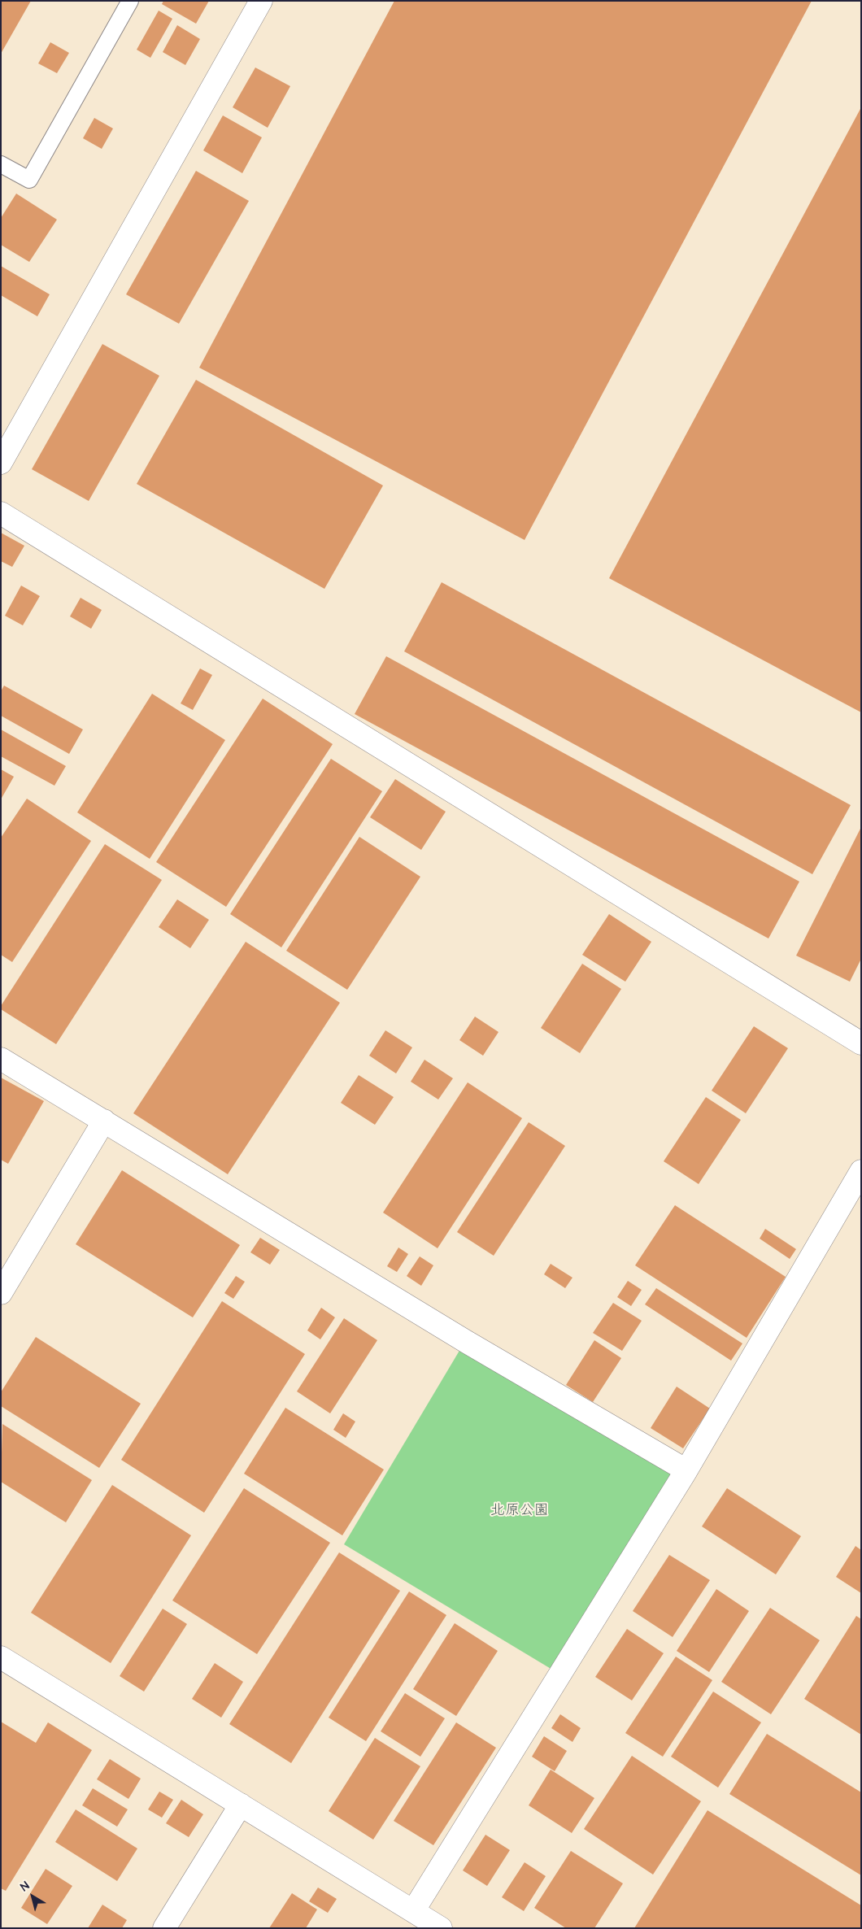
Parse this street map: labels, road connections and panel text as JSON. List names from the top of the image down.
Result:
{
  "parks": ["北原公園"],
  "north": "top left"
}
